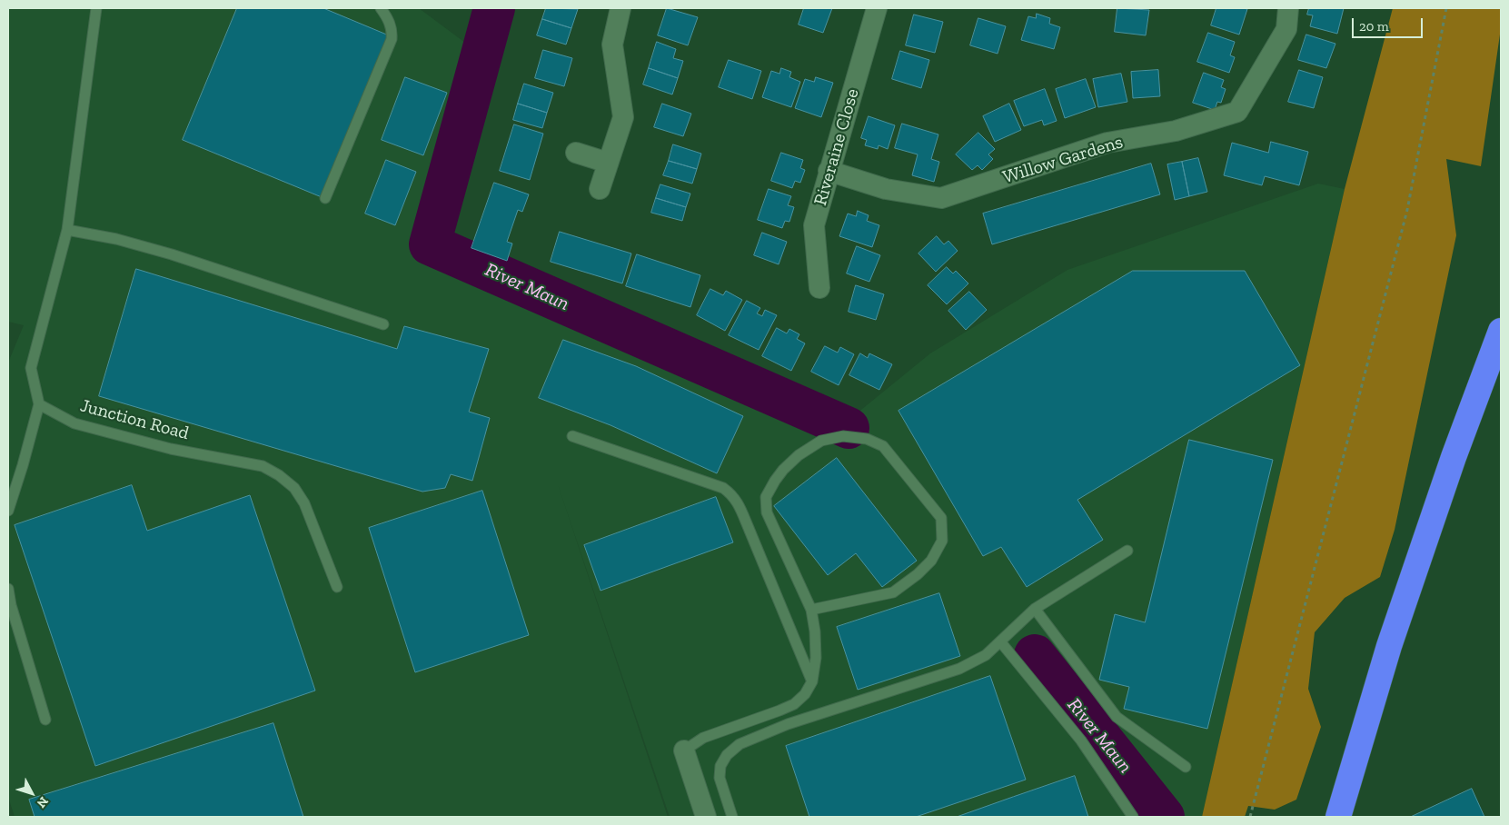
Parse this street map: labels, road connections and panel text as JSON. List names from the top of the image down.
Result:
{
  "streets": {
    "street": ["Riveraine Close", "Willow Gardens"],
    "lane": ["Junction Road"]
  },
  "crossings": [
    ["Riveraine Close", "Willow Gardens"]
  ],
  "water": ["River Maun"],
  "scale_bar": "20 m",
  "north": "bottom right"
}
